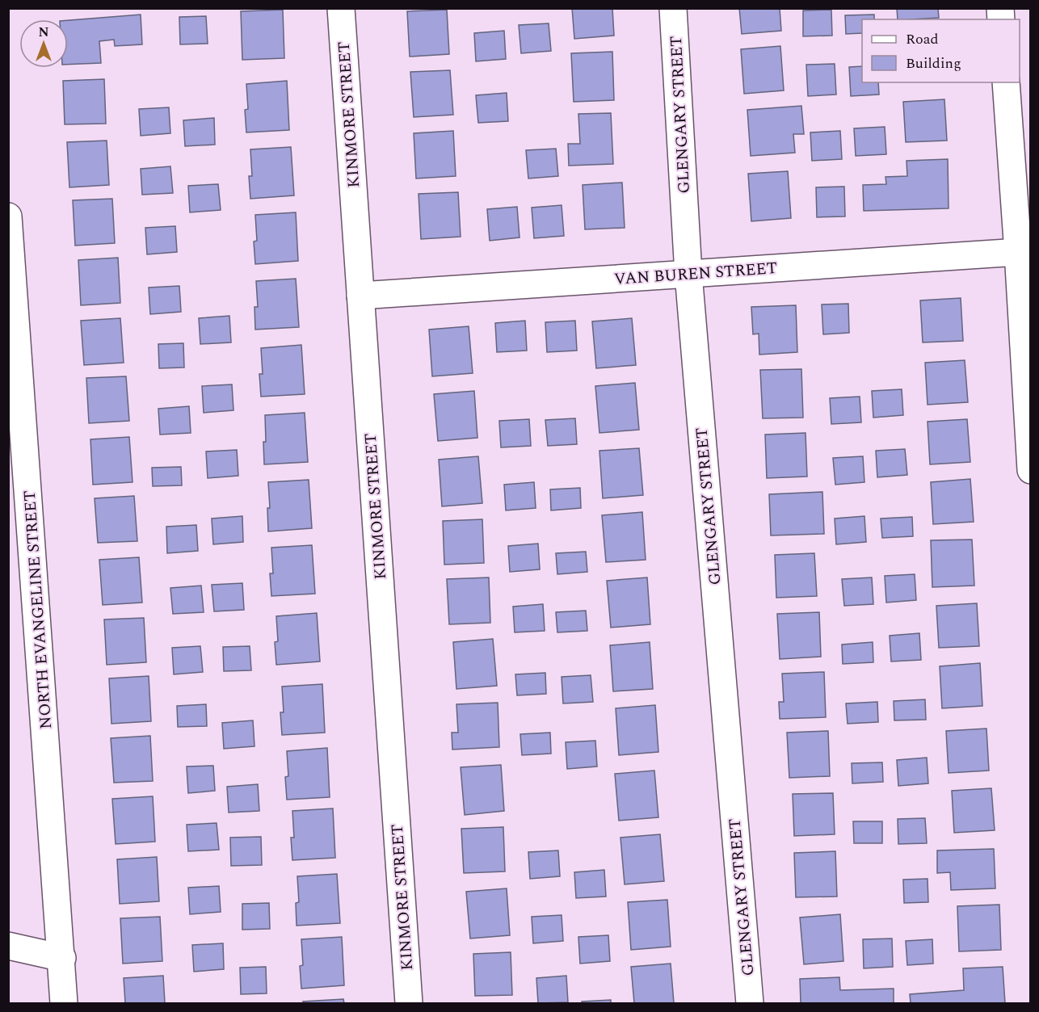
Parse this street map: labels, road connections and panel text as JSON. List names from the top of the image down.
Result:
{
  "streets": {
    "street": [
      "KINMORE STREET",
      "GLENGARY STREET",
      "VAN BUREN STREET",
      "NORTH EVANGELINE STREET"
    ]
  },
  "crossings": [
    ["KINMORE STREET", "VAN BUREN STREET"],
    ["GLENGARY STREET", "VAN BUREN STREET"]
  ],
  "legend": ["Road", "Building"],
  "north": "top"
}
